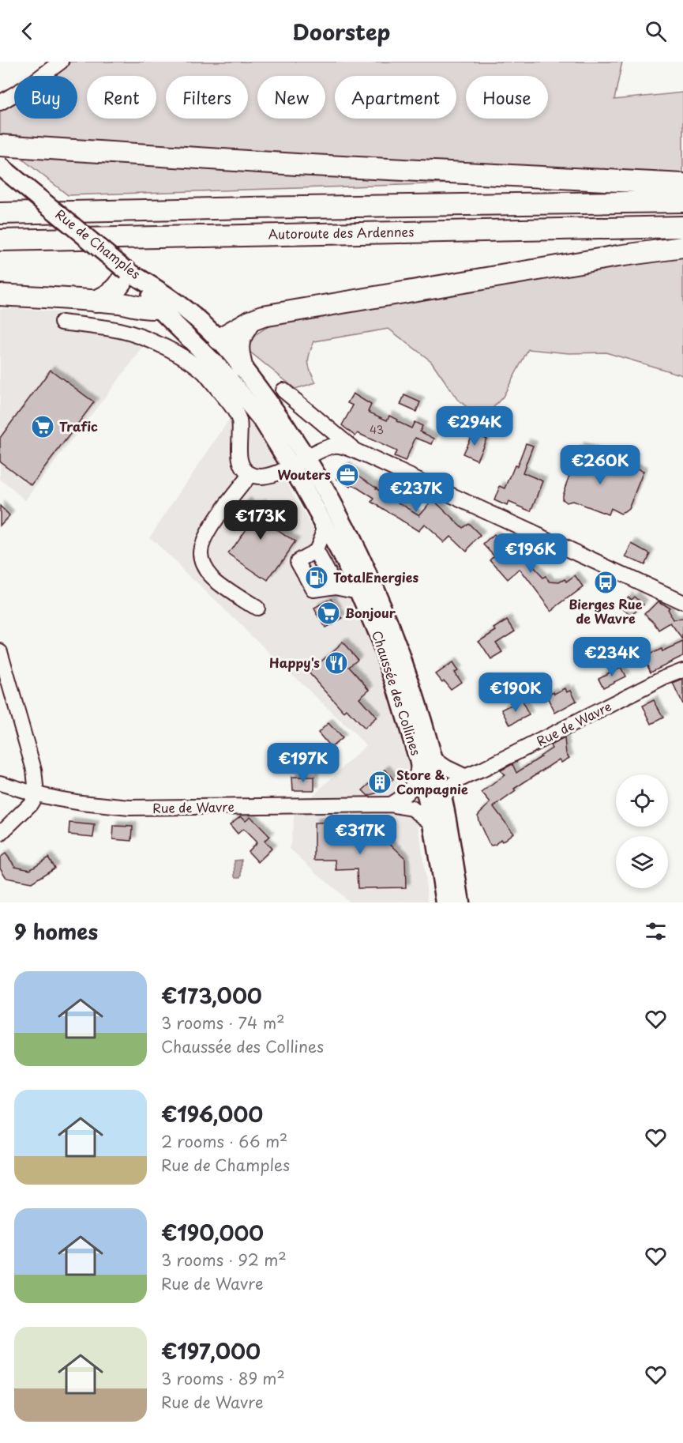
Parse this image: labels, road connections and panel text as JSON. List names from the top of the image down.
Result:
{
  "streets": {
    "highway": ["Autoroute des Ardennes"],
    "main road": ["Rue de Champles", "Chaussée des Collines"],
    "street": ["Rue de Wavre"]
  },
  "crossings": [
    ["Chaussée des Collines", "Rue de Wavre"]
  ],
  "places": {
    "supermarket": ["Trafic", "Bonjour"],
    "office": ["Wouters"],
    "fuel station": ["TotalEnergies"],
    "bus stop": ["Bierges Rue de Wavre"],
    "restaurant": ["Happy's"],
    "building": ["Store & Compagnie"]
  },
  "house_numbers": ["43"],
  "page": {
    "header": "Doorstep",
    "chip": [
      "Buy",
      "Rent",
      "Filters",
      "New",
      "Apartment",
      "House"
    ],
    "price": [
      "€294K",
      "€260K",
      "€237K",
      "€173K",
      "€196K",
      "€234K",
      "€190K",
      "€197K",
      "€317K"
    ],
    "heading": "9 homes",
    "list": [
      {
        "name": "€173,000",
        "note": "3 rooms · 74 m² · Chaussée des Collines"
      },
      {
        "name": "€196,000",
        "note": "2 rooms · 66 m² · Rue de Champles"
      },
      {
        "name": "€190,000",
        "note": "3 rooms · 92 m² · Rue de Wavre"
      },
      {
        "name": "€197,000",
        "note": "3 rooms · 89 m² · Rue de Wavre"
      }
    ]
  }
}
